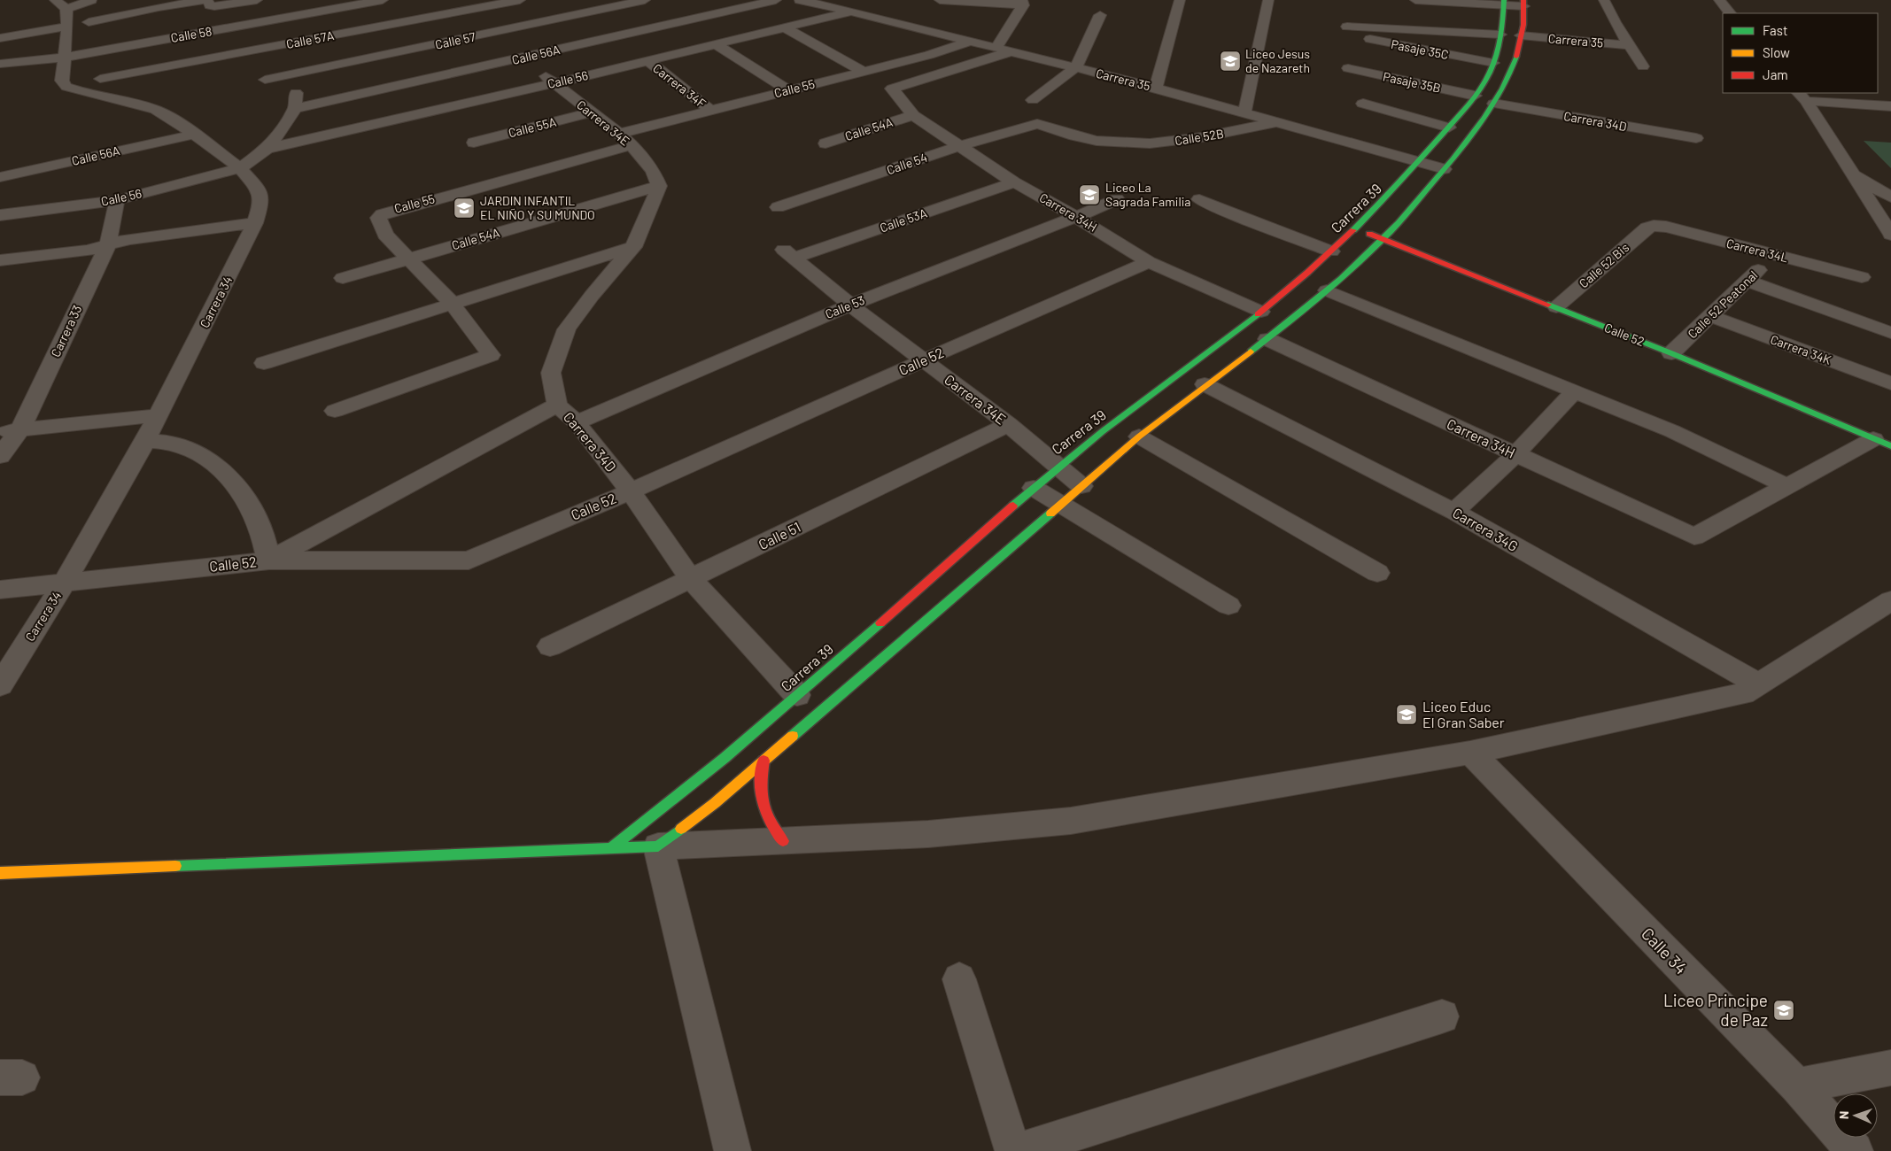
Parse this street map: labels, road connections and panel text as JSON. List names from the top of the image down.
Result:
{
  "streets": {
    "main road": ["Carrera 39", "Calle 52"],
    "street": [
      "Calle 58",
      "Calle 57A",
      "Calle 57",
      "Carrera 35",
      "Pasaje 35C",
      "Calle 56A",
      "Calle 56",
      "Pasaje 35B",
      "Carrera 34F",
      "Calle 55",
      "Carrera 34D",
      "Carrera 34E",
      "Calle 55A",
      "Calle 54A",
      "Calle 52B",
      "Calle 54",
      "Carrera 34H",
      "Calle 53A",
      "Carrera 34L",
      "Calle 52 Bis",
      "Carrera 34",
      "Calle 52 Peatonal",
      "Calle 53",
      "Carrera 33",
      "Carrera 34K",
      "Carrera 34G",
      "Calle 51",
      "Calle 34"
    ]
  },
  "crossings": [
    ["Calle 58", "Carrera 34"],
    ["Calle 57A", "Carrera 34E"],
    ["Calle 57", "Carrera 34F"],
    ["Calle 57", "Carrera 34E"],
    ["Carrera 35", "Calle 56"],
    ["Carrera 35", "Calle 55"],
    ["Carrera 35", "Calle 52B"],
    ["Carrera 35", "Carrera 39"],
    ["Carrera 35", "Carrera 34H"],
    ["Pasaje 35C", "Carrera 39"],
    ["Calle 56A", "Carrera 34F"],
    ["Calle 56A", "Carrera 34E"],
    ["Calle 56A", "Carrera 34"],
    ["Calle 56", "Carrera 34F"],
    ["Calle 56", "Carrera 34E"],
    ["Calle 56", "Carrera 34"],
    ["Calle 56", "Carrera 33"],
    ["Pasaje 35B", "Carrera 39"],
    ["Carrera 34F", "Calle 55"],
    ["Calle 55", "Carrera 34E"],
    ["Calle 55", "Calle 54A"],
    ["Carrera 34D", "Carrera 34E"],
    ["Carrera 34D", "Calle 54A"],
    ["Carrera 34D", "Carrera 39"],
    ["Carrera 34D", "Calle 53"],
    ["Carrera 34D", "Calle 52"],
    ["Carrera 34D", "Calle 51"],
    ["Carrera 34E", "Calle 55A"],
    ["Carrera 34E", "Calle 54A"],
    ["Carrera 34E", "Carrera 39"],
    ["Carrera 34E", "Calle 53A"],
    ["Carrera 34E", "Calle 53"],
    ["Carrera 34E", "Calle 52"],
    ["Carrera 34E", "Calle 51"],
    ["Calle 54A", "Carrera 34H"],
    ["Calle 52B", "Calle 54"],
    ["Calle 54", "Carrera 34H"],
    ["Carrera 39", "Carrera 34H"],
    ["Carrera 39", "Calle 52"],
    ["Carrera 34H", "Calle 53A"],
    ["Carrera 34H", "Calle 53"],
    ["Carrera 34H", "Calle 52"],
    ["Carrera 34L", "Calle 52 Bis"],
    ["Carrera 34L", "Calle 52 Peatonal"],
    ["Calle 52 Bis", "Calle 52"],
    ["Carrera 34", "Calle 52"],
    ["Calle 52 Peatonal", "Calle 52"],
    ["Calle 52 Peatonal", "Carrera 34K"]
  ],
  "places": {
    "school or university": [
      "Liceo Jesus de Nazareth",
      "Liceo La Sagrada Familia",
      "JARDIN INFANTIL EL NIÑO Y SU MUNDO",
      "Liceo Educ El Gran Saber",
      "Liceo Principe de Paz"
    ]
  },
  "legend": ["Fast", "Slow", "Jam"],
  "north": "left"
}
